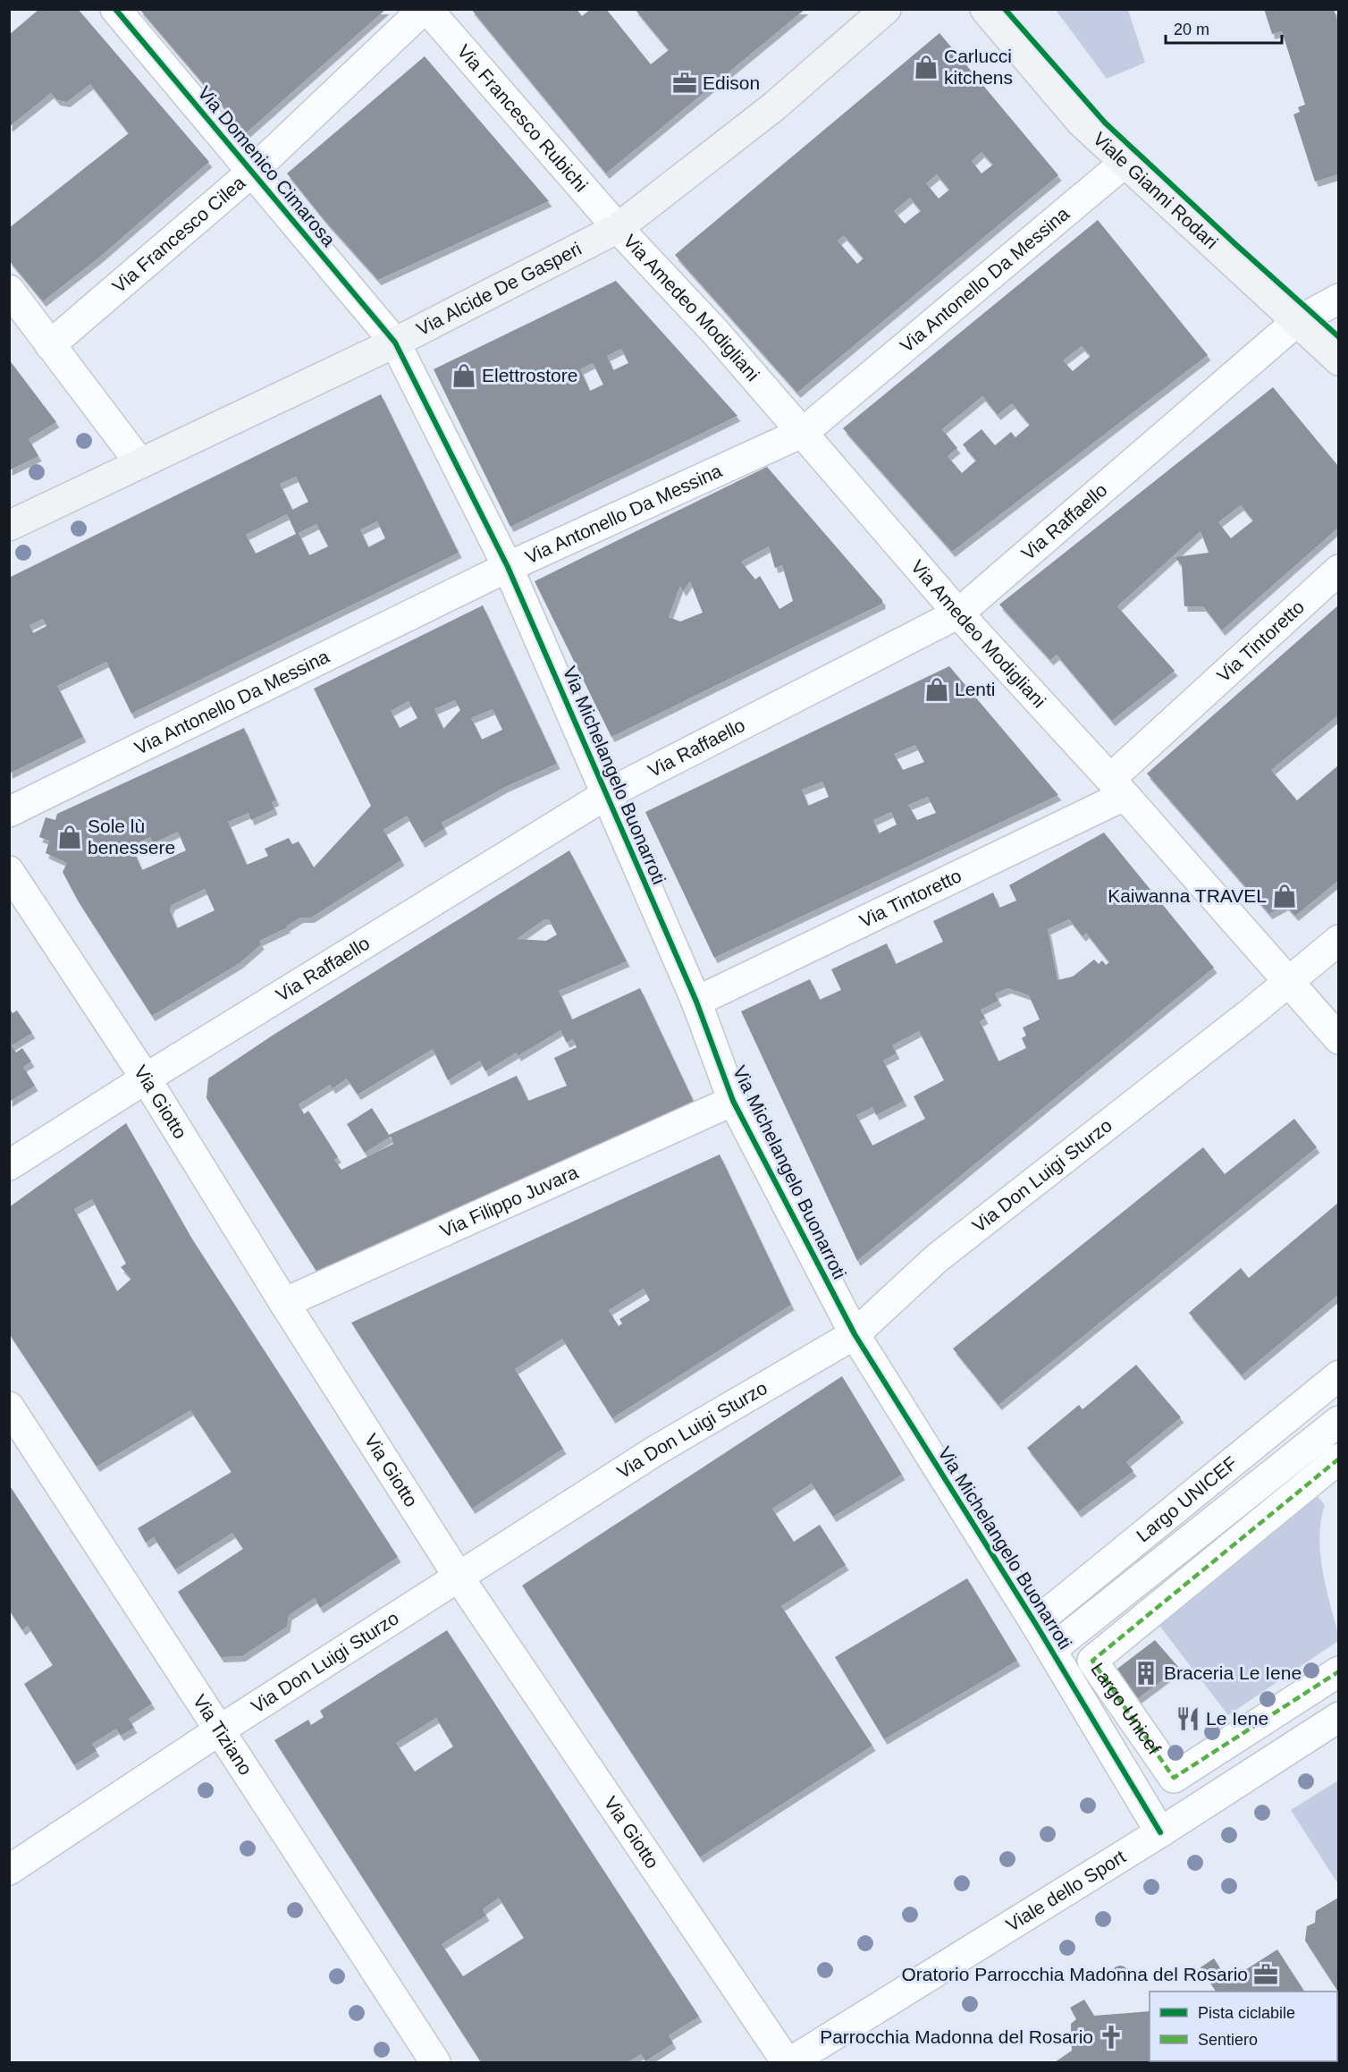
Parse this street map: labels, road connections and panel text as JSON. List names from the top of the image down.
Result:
{
  "streets": {
    "street": [
      "Via Francesco Rubichi",
      "Via Domenico Cimarosa",
      "Viale Gianni Rodari",
      "Via Francesco Cilea",
      "Via Antonello Da Messina",
      "Via Alcide De Gasperi",
      "Via Amedeo Modigliani",
      "Via Raffaello",
      "Via Tintoretto",
      "Via Michelangelo Buonarroti",
      "Via Giotto",
      "Via Don Luigi Sturzo",
      "Via Filippo Juvara",
      "Largo UNICEF",
      "Largo Unicef",
      "Via Tiziano",
      "Viale dello Sport"
    ]
  },
  "crossings": [
    ["Via Francesco Rubichi", "Via Francesco Cilea"],
    ["Via Francesco Rubichi", "Via Alcide De Gasperi"],
    ["Via Francesco Rubichi", "Via Amedeo Modigliani"],
    ["Via Domenico Cimarosa", "Via Francesco Cilea"],
    ["Via Domenico Cimarosa", "Via Alcide De Gasperi"],
    ["Via Domenico Cimarosa", "Via Michelangelo Buonarroti"],
    ["Viale Gianni Rodari", "Via Antonello Da Messina"],
    ["Viale Gianni Rodari", "Via Raffaello"],
    ["Via Antonello Da Messina", "Via Amedeo Modigliani"],
    ["Via Antonello Da Messina", "Via Michelangelo Buonarroti"],
    ["Via Alcide De Gasperi", "Via Amedeo Modigliani"],
    ["Via Alcide De Gasperi", "Via Michelangelo Buonarroti"],
    ["Via Amedeo Modigliani", "Via Raffaello"],
    ["Via Amedeo Modigliani", "Via Tintoretto"],
    ["Via Amedeo Modigliani", "Via Don Luigi Sturzo"],
    ["Via Raffaello", "Via Michelangelo Buonarroti"],
    ["Via Raffaello", "Via Giotto"],
    ["Via Tintoretto", "Via Michelangelo Buonarroti"],
    ["Via Michelangelo Buonarroti", "Via Don Luigi Sturzo"],
    ["Via Michelangelo Buonarroti", "Via Filippo Juvara"],
    ["Via Michelangelo Buonarroti", "Largo UNICEF"],
    ["Via Michelangelo Buonarroti", "Viale dello Sport"],
    ["Via Giotto", "Via Don Luigi Sturzo"],
    ["Via Giotto", "Via Filippo Juvara"],
    ["Via Giotto", "Viale dello Sport"],
    ["Via Don Luigi Sturzo", "Via Tiziano"]
  ],
  "places": {
    "shop": [
      "Carlucci kitchens",
      "Elettrostore",
      "Lenti",
      "Sole lù benessere",
      "Kaiwanna TRAVEL"
    ],
    "office": ["Edison", "Oratorio Parrocchia Madonna del Rosario"],
    "building": ["Braceria Le Iene"],
    "restaurant": ["Le Iene"],
    "church": ["Parrocchia Madonna del Rosario"]
  },
  "legend": ["Pista ciclabile", "Sentiero"],
  "scale_bar": "20 m"
}
